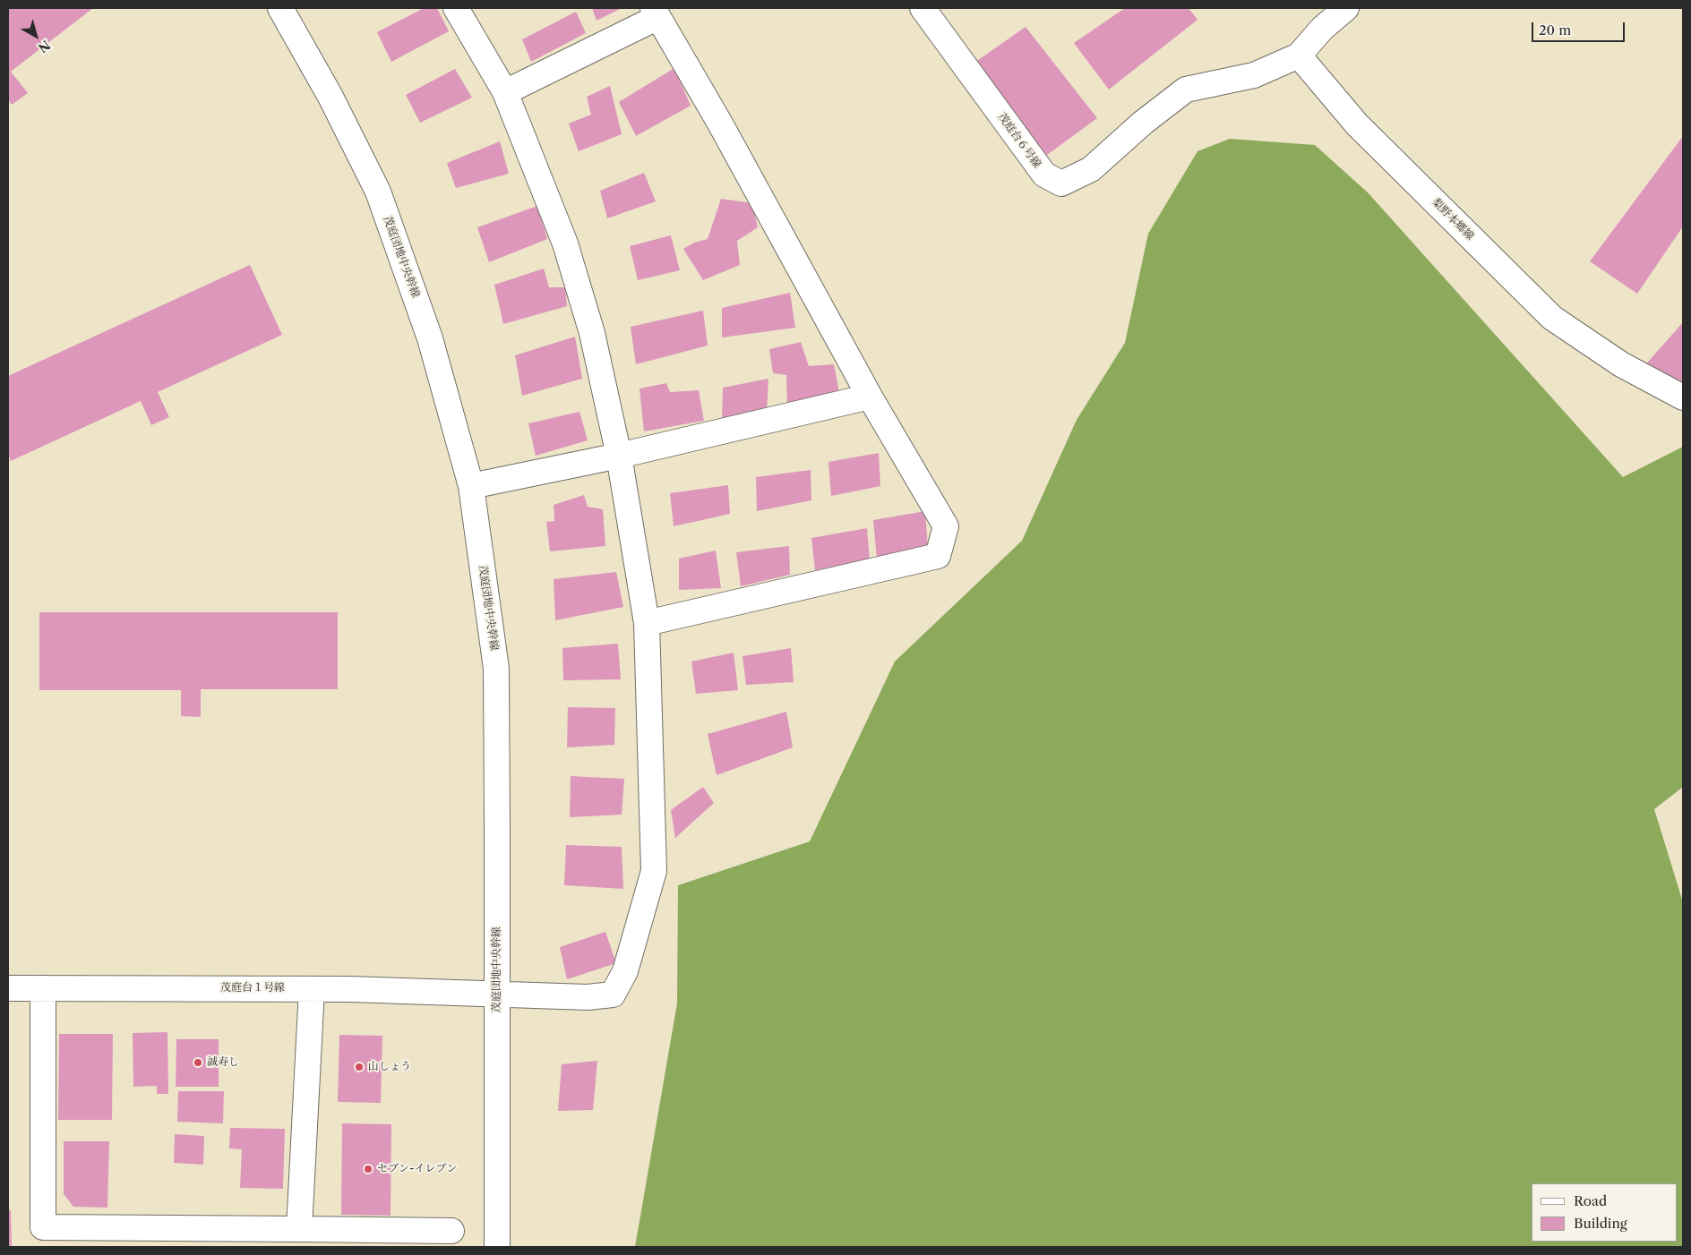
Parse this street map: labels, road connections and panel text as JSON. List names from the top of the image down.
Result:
{
  "streets": {
    "street": [
      "茂庭台６号線",
      "梨野本郷線",
      "茂庭団地中央幹線",
      "茂庭台１号線"
    ]
  },
  "crossings": [
    ["茂庭台６号線", "梨野本郷線"],
    ["茂庭団地中央幹線", "茂庭台１号線"]
  ],
  "places": ["誠寿し", "山しょう", "セブン-イレブン"],
  "legend": ["Road", "Building"],
  "scale_bar": "20 m",
  "north": "bottom right"
}
